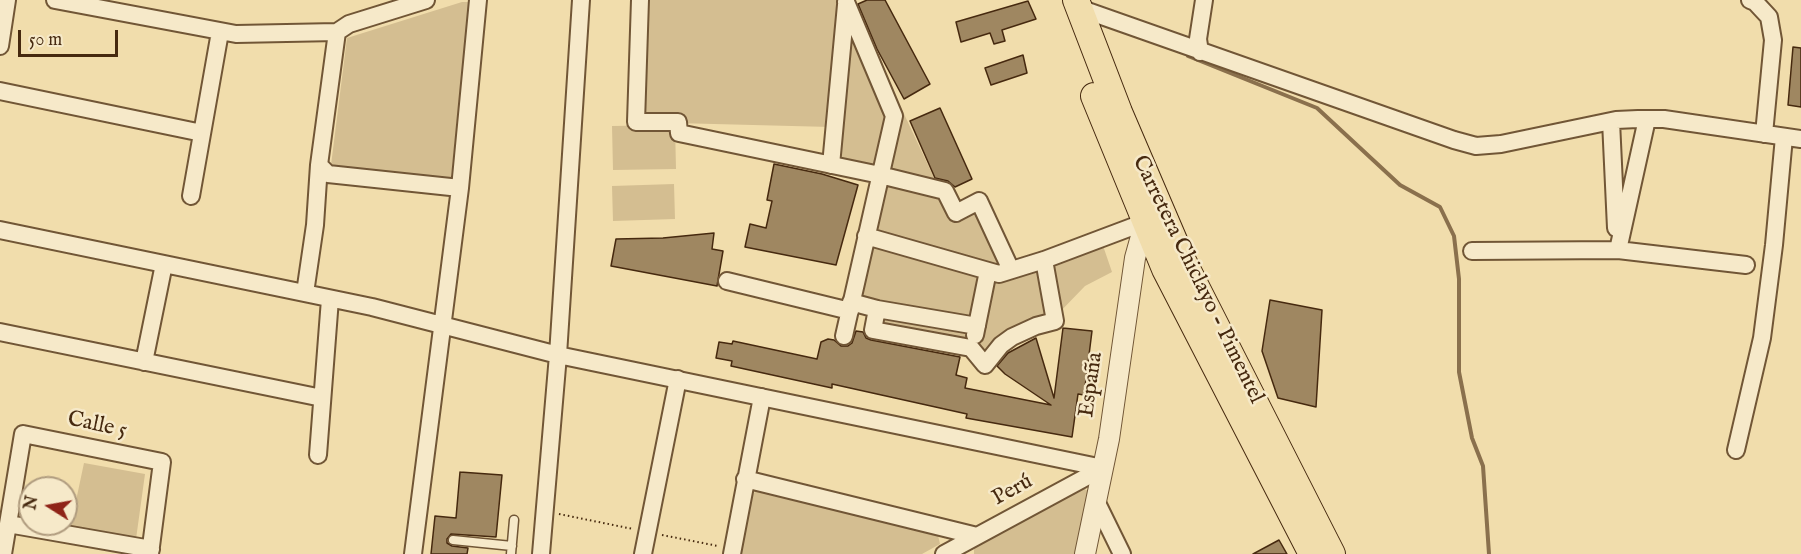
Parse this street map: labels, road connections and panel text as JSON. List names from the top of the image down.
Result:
{
  "streets": {
    "main road": ["Carretera Chiclayo - Pimentel"],
    "street": ["España", "Calle 5", "Perú"]
  },
  "crossings": [
    ["Carretera Chiclayo - Pimentel", "España"],
    ["España", "Perú"]
  ],
  "scale_bar": "50 m",
  "north": "left"
}
